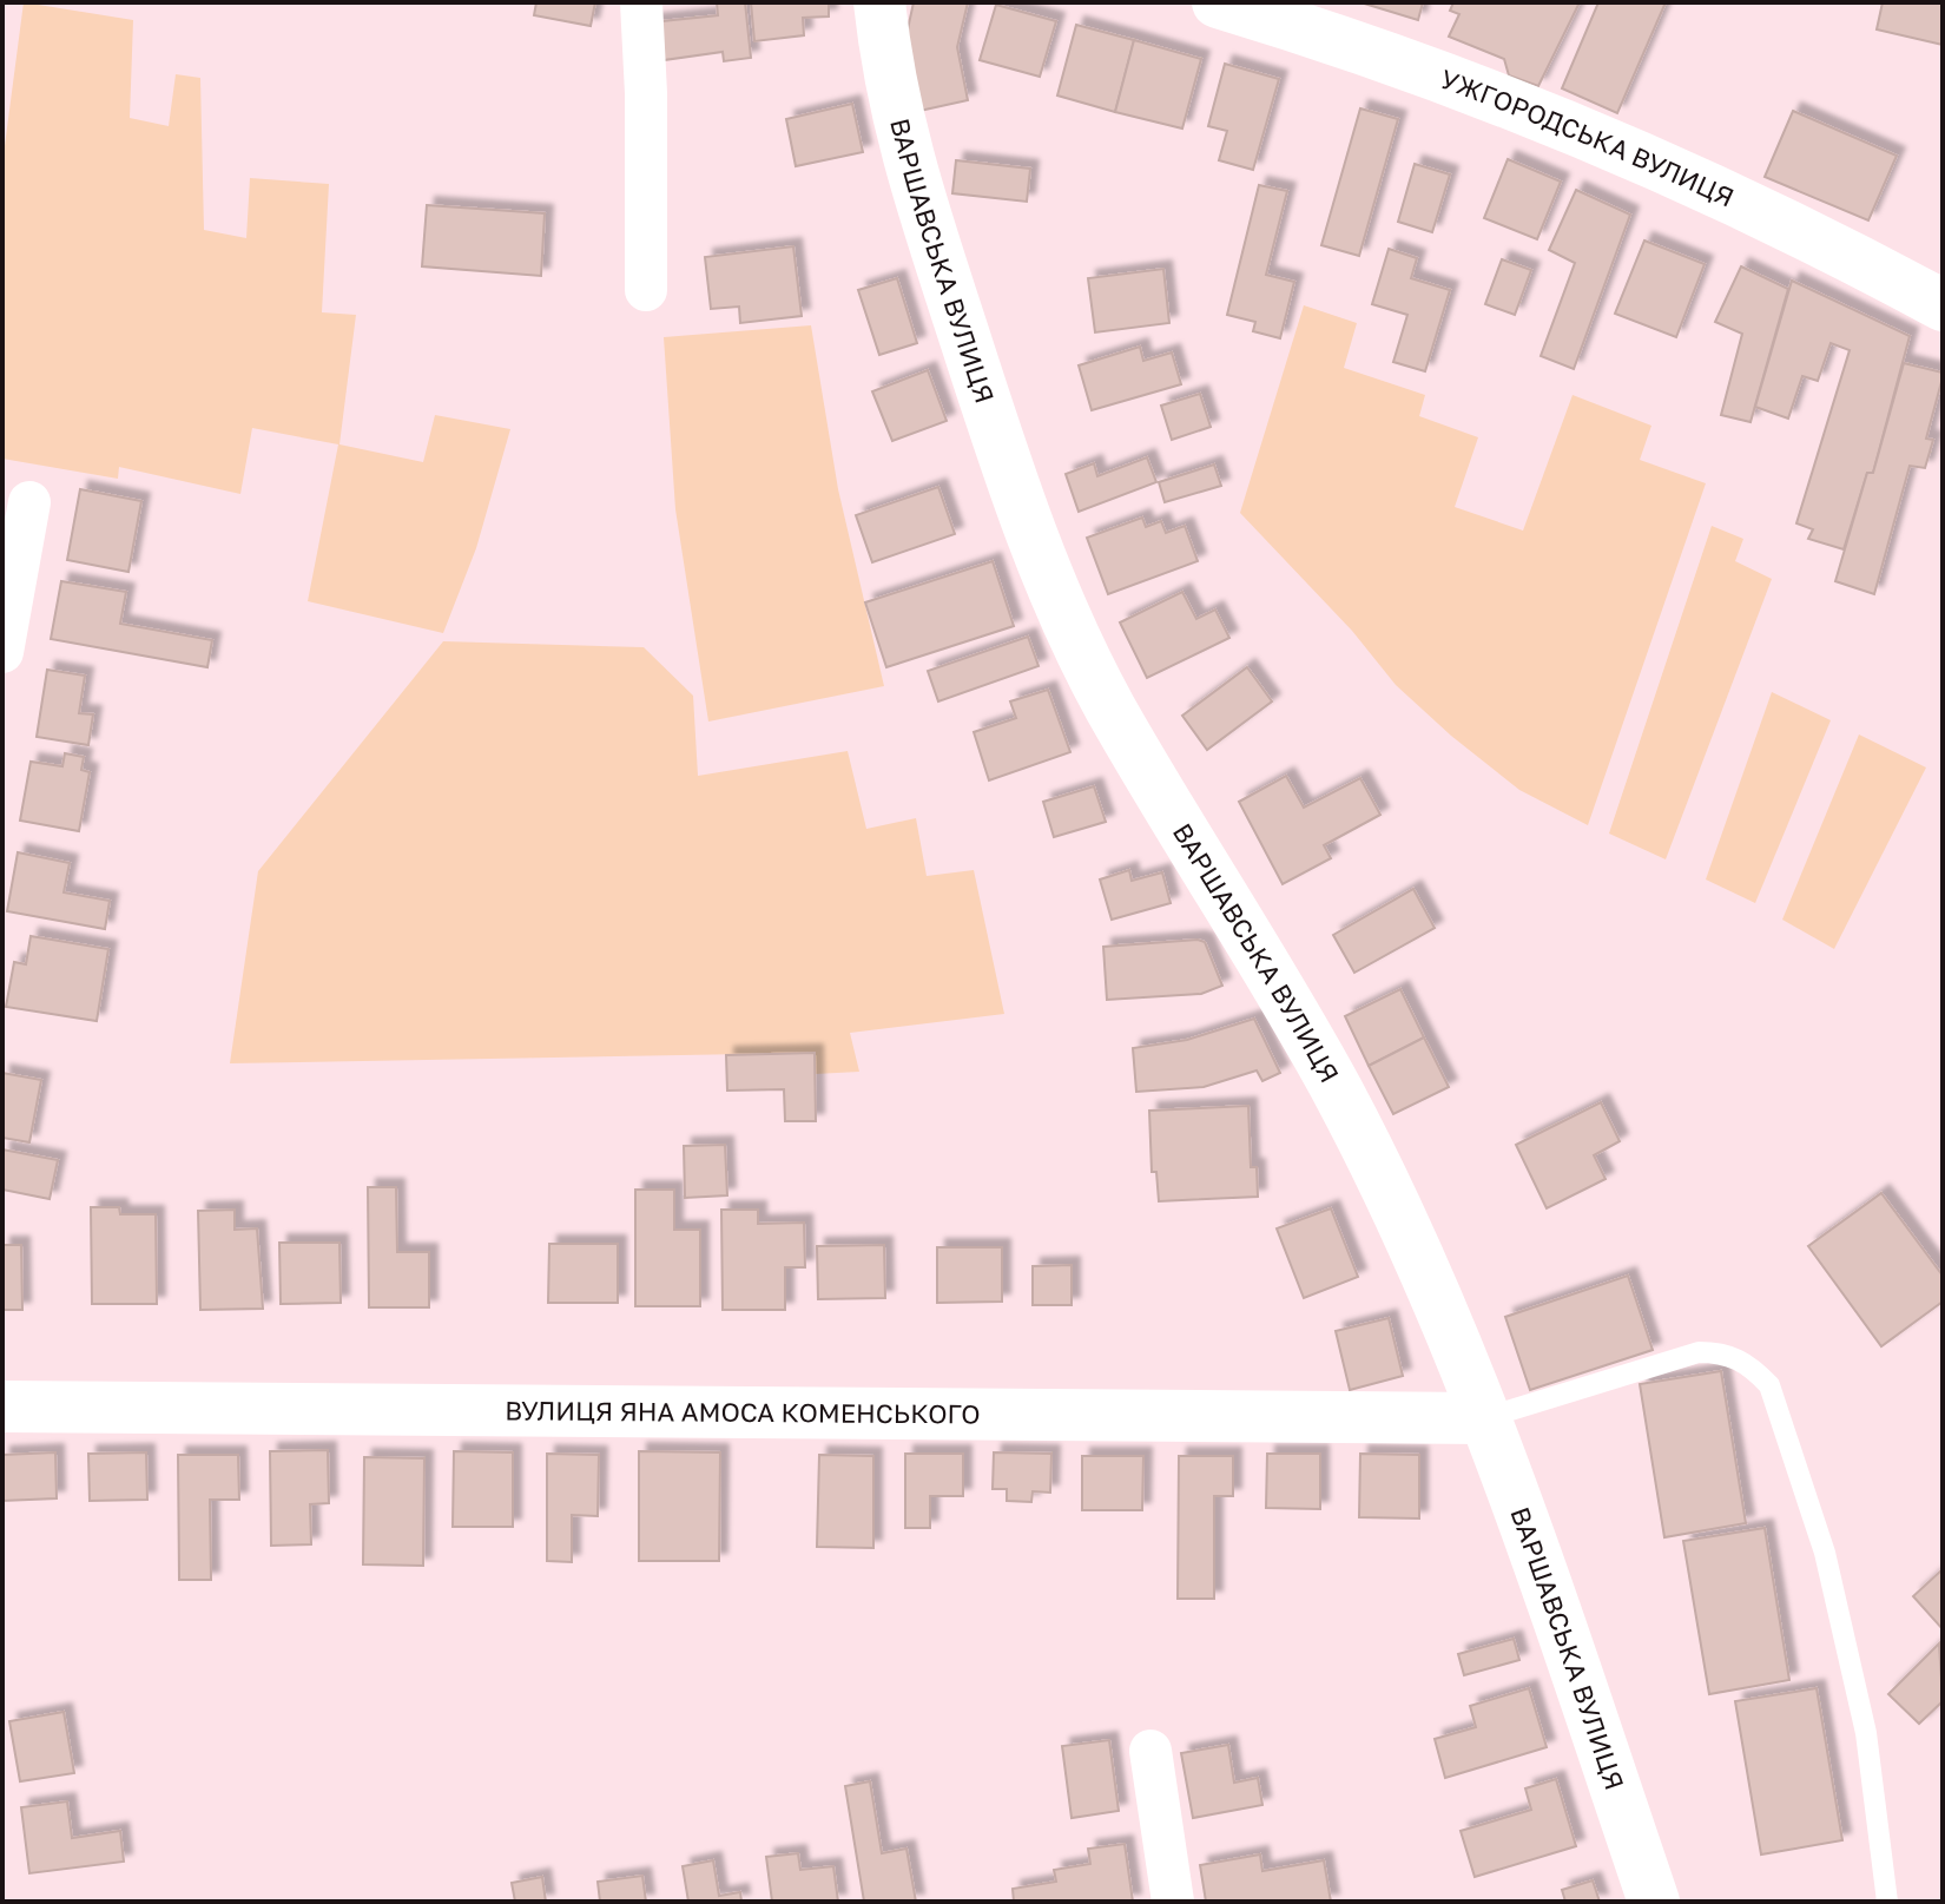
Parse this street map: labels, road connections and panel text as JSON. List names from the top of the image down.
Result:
{
  "streets": {
    "street": ["УЖГОРОДСЬКА ВУЛИЦЯ", "ВАРШАВСЬКА ВУЛИЦЯ", "ВУЛИЦЯ ЯНА АМОСА КОМЕНСЬКОГО"]
  },
  "crossings": [
    ["ВАРШАВСЬКА ВУЛИЦЯ", "ВУЛИЦЯ ЯНА АМОСА КОМЕНСЬКОГО"]
  ]
}
